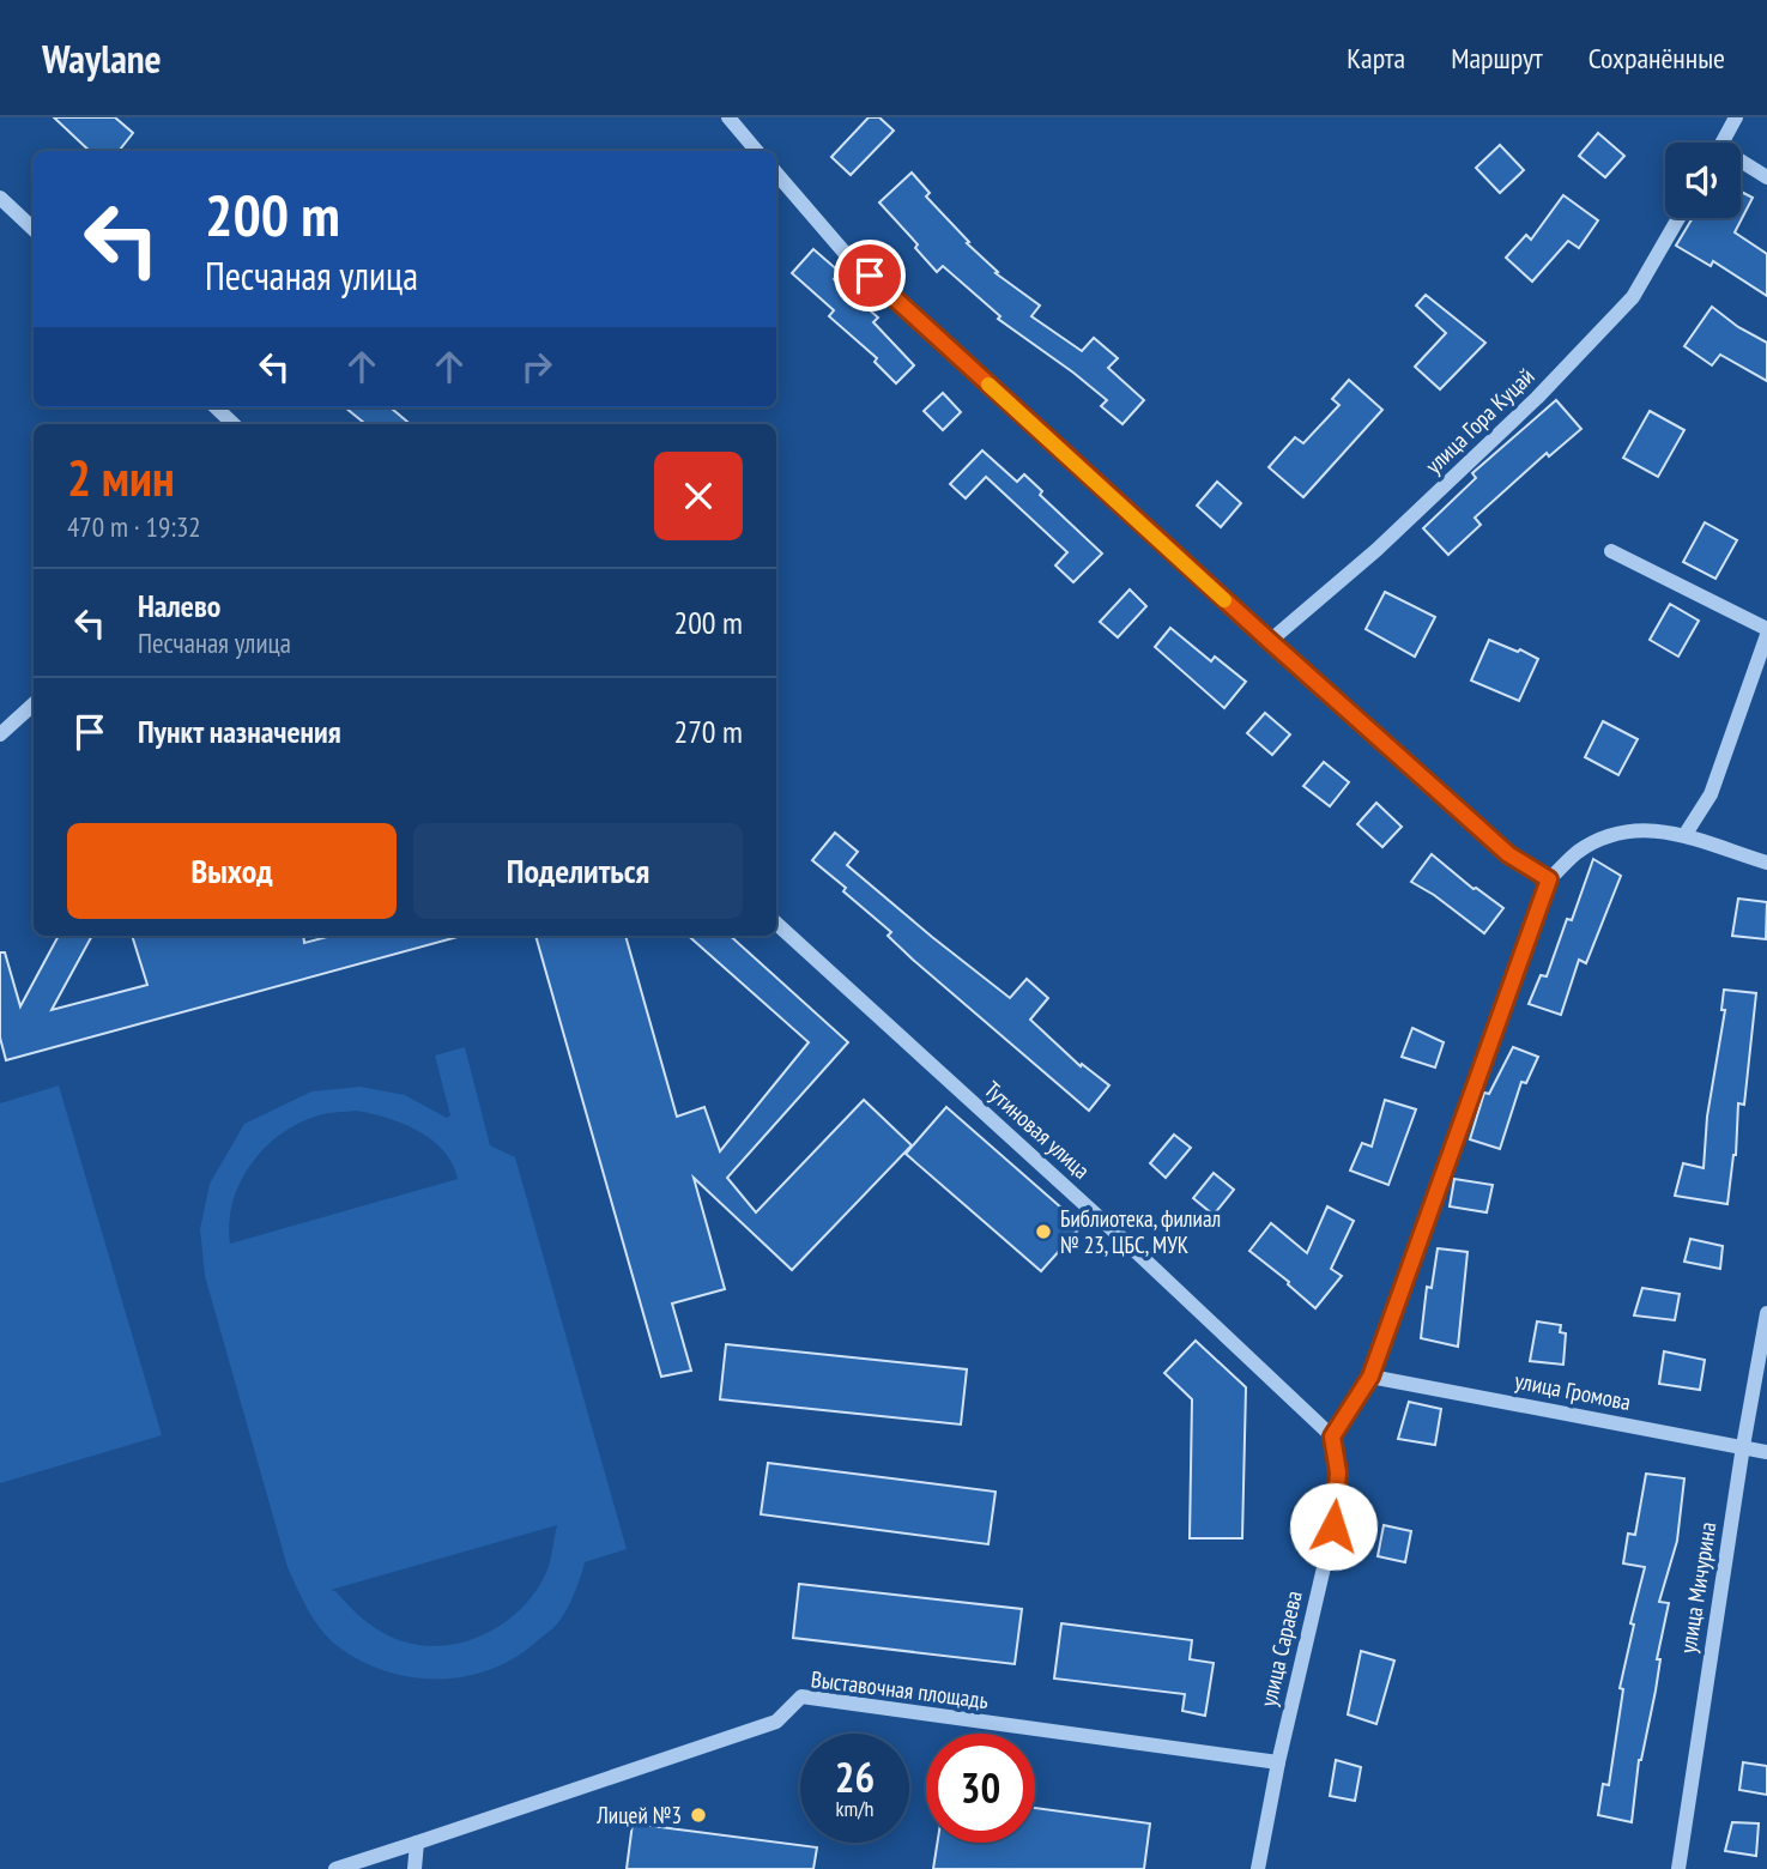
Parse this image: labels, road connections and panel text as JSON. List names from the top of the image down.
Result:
{
  "streets": {
    "street": [
      "улица Гора Куцай",
      "Тутиновая улица",
      "улица Громова",
      "улица Мичурина",
      "улица Сараева",
      "Выставочная площадь"
    ]
  },
  "crossings": [
    ["Тутиновая улица", "улица Сараева"],
    ["улица Громова", "улица Мичурина"],
    ["улица Сараева", "Выставочная площадь"]
  ],
  "places": ["Библиотека, филиал № 23, ЦБС, МУК", "Лицей №3"],
  "page": {
    "header": "Waylane",
    "nav": ["Карта", "Маршрут", "Сохранённые"],
    "turn": ["200 m", "Песчаная улица"],
    "heading": ["2 мин", "470 m · 19:32"],
    "list": [
      {
        "name": "Налево",
        "note": "Песчаная улица",
        "value": "200 m"
      },
      {
        "name": "Пункт назначения",
        "value": "270 m"
      }
    ],
    "buttons": ["Выход", "Поделиться"],
    "speed": "26 km/h",
    "limit": "30"
  }
}
